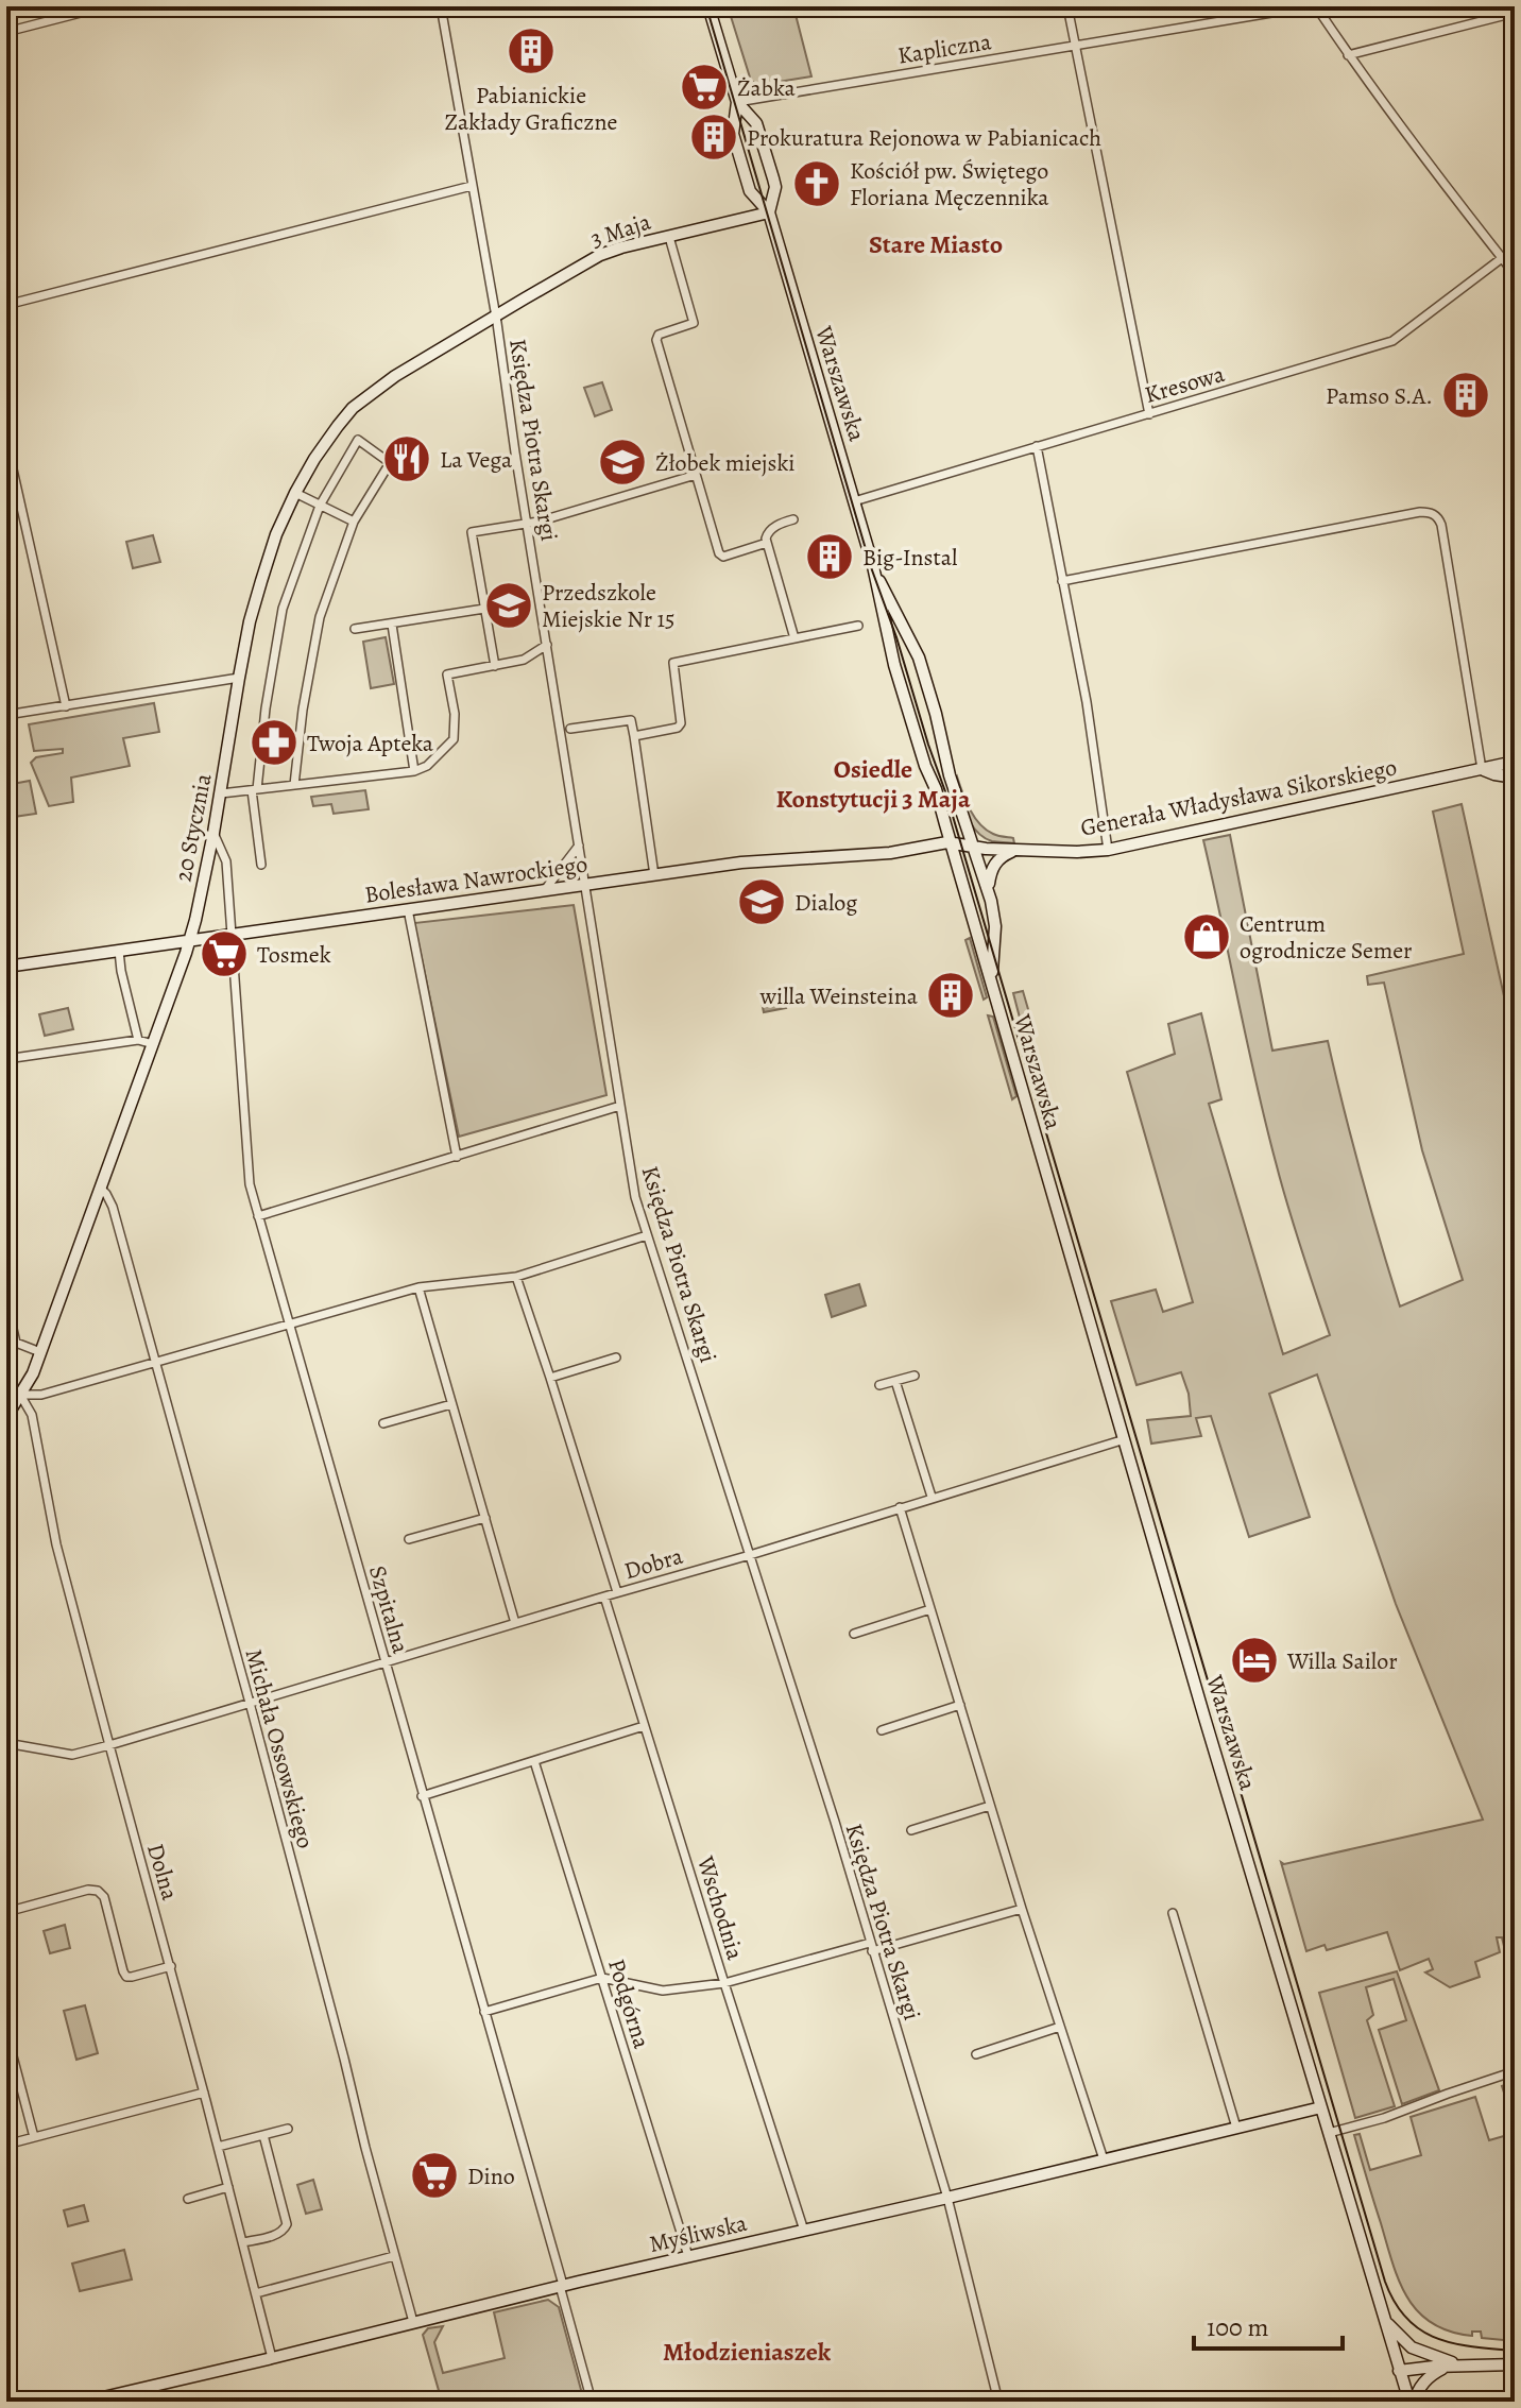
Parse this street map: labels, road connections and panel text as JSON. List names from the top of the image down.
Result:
{
  "streets": {
    "street": [
      "Kapliczna",
      "3 Maja",
      "Warszawska",
      "Kresowa",
      "Księdza Piotra Skargi",
      "Generała Władysława Sikorskiego",
      "20 Stycznia",
      "Bolesława Nawrockiego",
      "Dobra",
      "Szpitalna",
      "Michała Ossowskiego",
      "Dolna",
      "Wschodnia",
      "Podgórna",
      "Myśliwska"
    ]
  },
  "crossings": [
    ["Kapliczna", "Warszawska"],
    ["3 Maja", "Warszawska"],
    ["3 Maja", "Księdza Piotra Skargi"],
    ["3 Maja", "20 Stycznia"],
    ["Warszawska", "Kresowa"],
    ["Warszawska", "Generała Władysława Sikorskiego"],
    ["Warszawska", "Bolesława Nawrockiego"],
    ["Warszawska", "Dobra"],
    ["Warszawska", "Myśliwska"],
    ["Księdza Piotra Skargi", "20 Stycznia"],
    ["Księdza Piotra Skargi", "Bolesława Nawrockiego"],
    ["Księdza Piotra Skargi", "Dobra"],
    ["Księdza Piotra Skargi", "Myśliwska"],
    ["Generała Władysława Sikorskiego", "Bolesława Nawrockiego"],
    ["20 Stycznia", "Bolesława Nawrockiego"],
    ["20 Stycznia", "Szpitalna"],
    ["20 Stycznia", "Michała Ossowskiego"],
    ["20 Stycznia", "Dolna"],
    ["Bolesława Nawrockiego", "Szpitalna"],
    ["Dobra", "Szpitalna"],
    ["Dobra", "Michała Ossowskiego"],
    ["Dobra", "Dolna"],
    ["Dobra", "Wschodnia"],
    ["Szpitalna", "Myśliwska"],
    ["Michała Ossowskiego", "Myśliwska"],
    ["Dolna", "Myśliwska"],
    ["Wschodnia", "Myśliwska"],
    ["Podgórna", "Myśliwska"]
  ],
  "districts": ["Stare Miasto", "Osiedle Konstytucji 3 Maja", "Młodzieniaszek"],
  "places": {
    "building": [
      "Pabianickie Zakłady Graficzne",
      "Prokuratura Rejonowa w Pabianicach",
      "Pamso S.A.",
      "Big-Instal",
      "willa Weinsteina"
    ],
    "supermarket": ["Żabka", "Tosmek", "Dino"],
    "church": ["Kościół pw. Świętego Floriana Męczennika"],
    "restaurant": ["La Vega"],
    "school or university": ["Żłobek miejski", "Przedszkole Miejskie Nr 15", "Dialog"],
    "pharmacy": ["Twoja Apteka"],
    "shop": ["Centrum ogrodnicze Semer"],
    "hotel": ["Willa Sailor"]
  },
  "scale_bar": "100 m"
}
